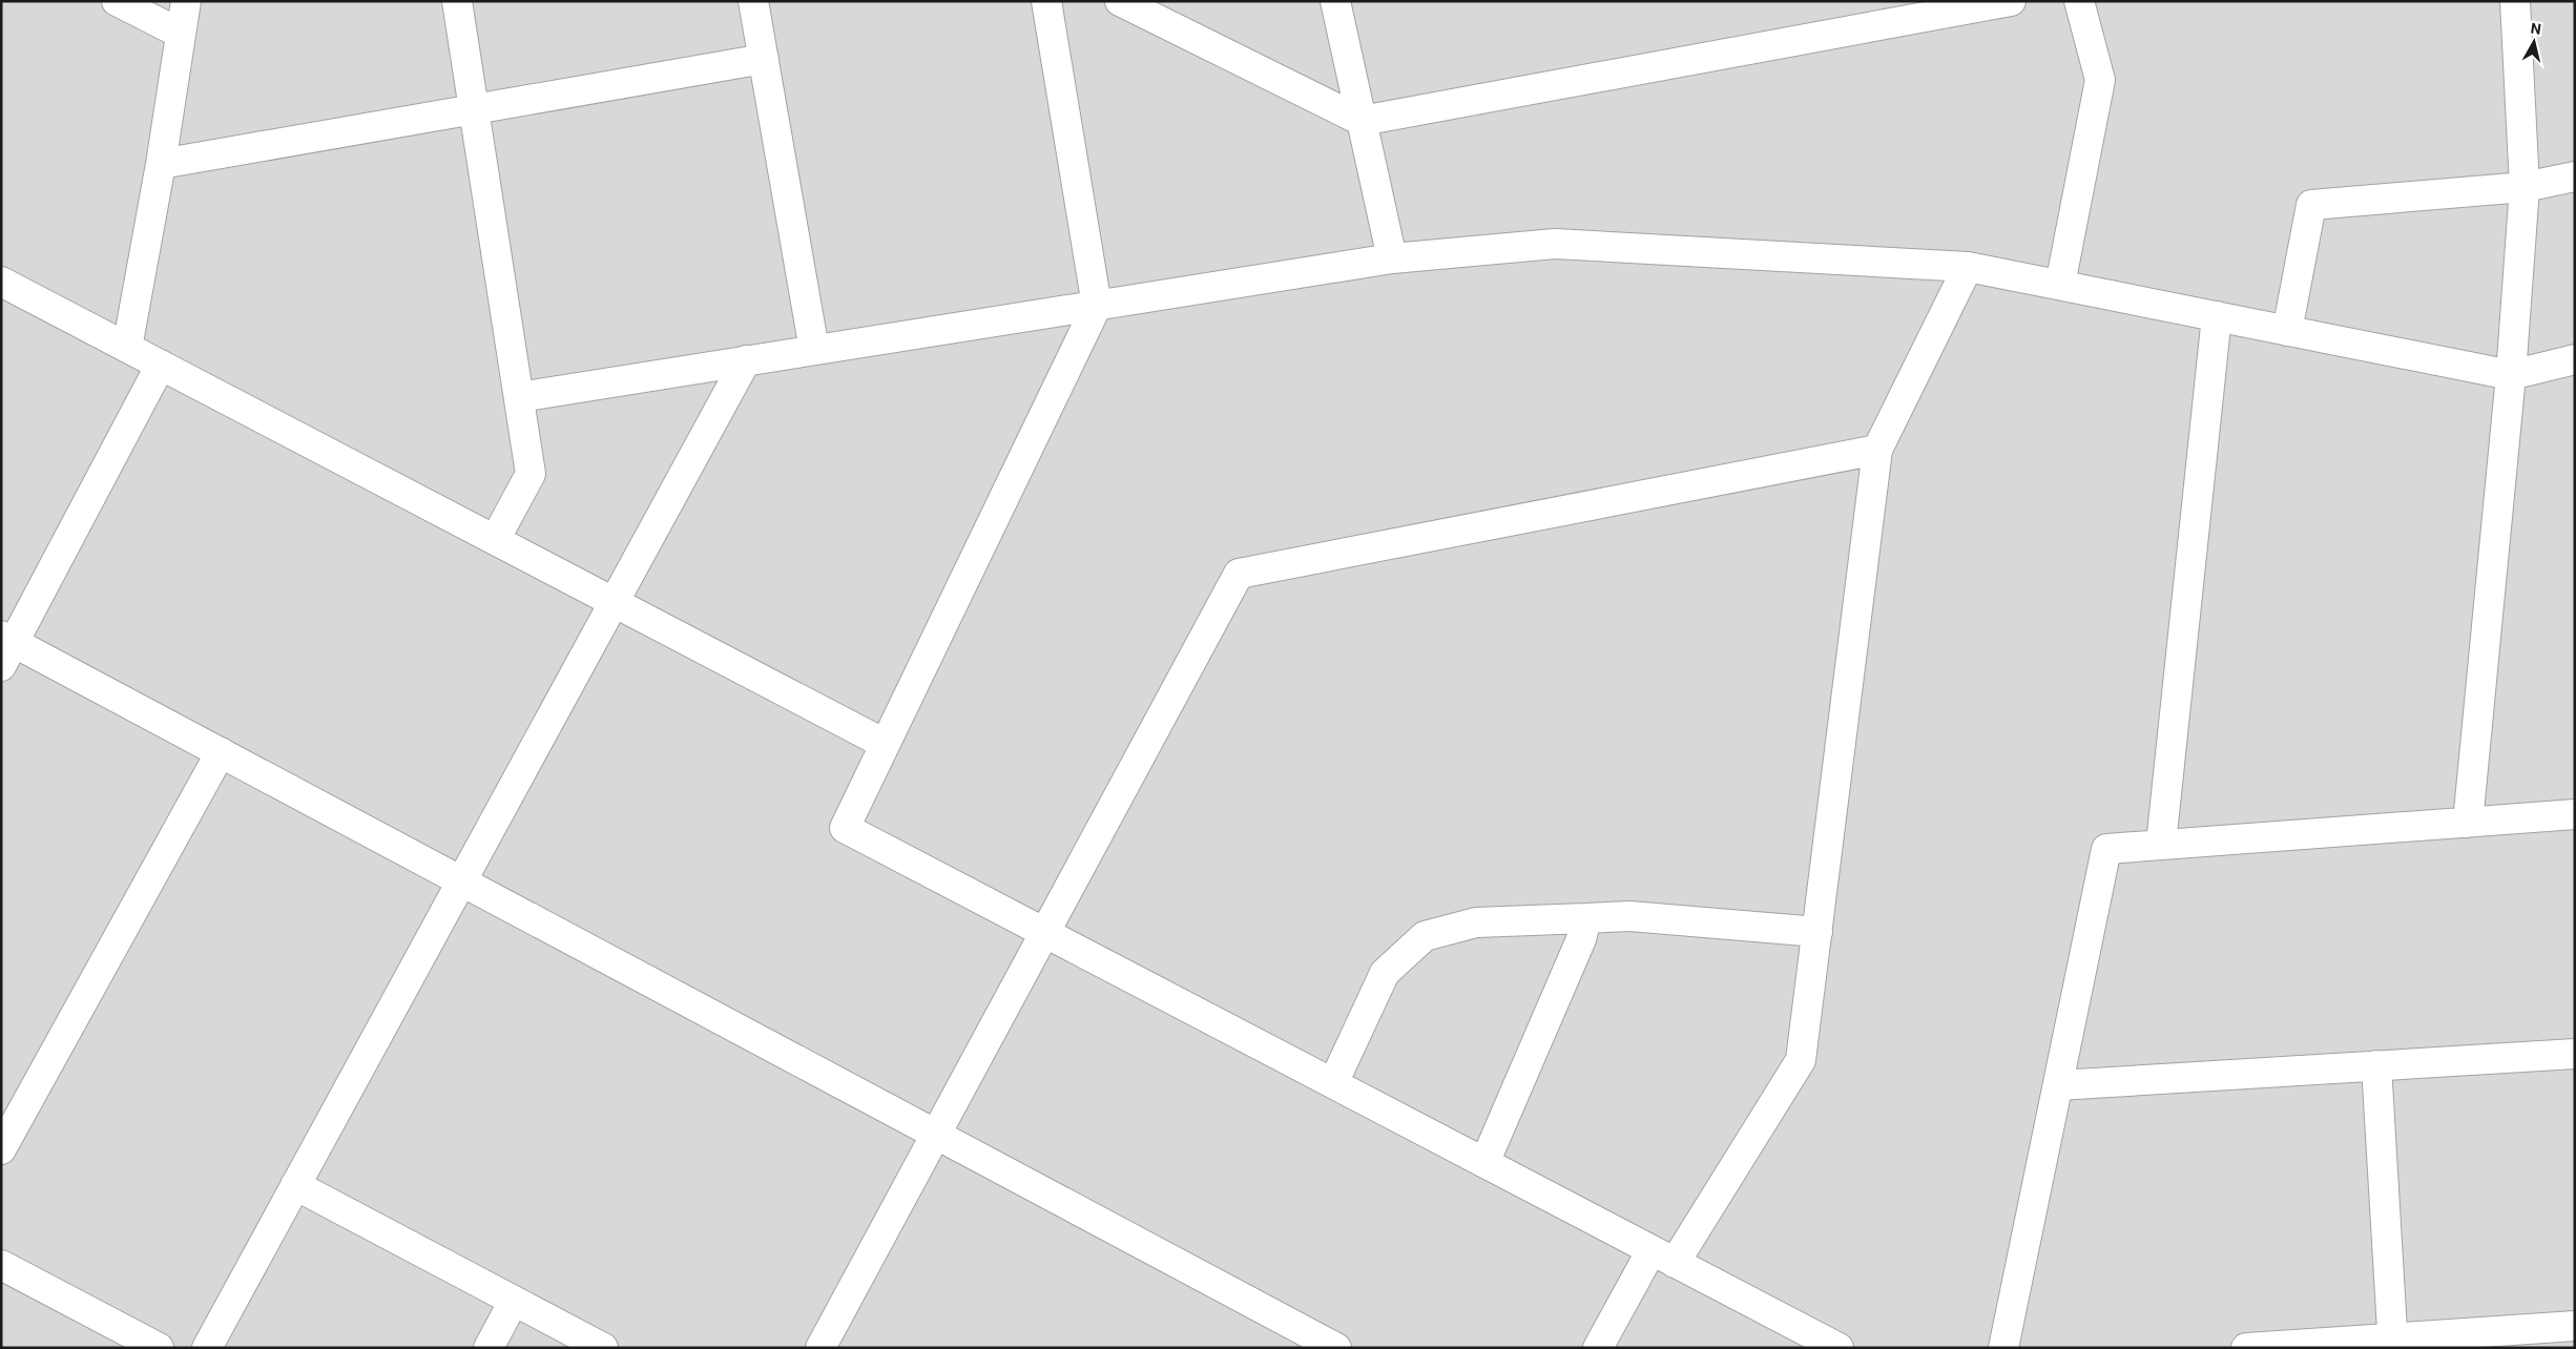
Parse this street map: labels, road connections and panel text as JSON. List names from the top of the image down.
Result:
{
  "north": "top"
}
